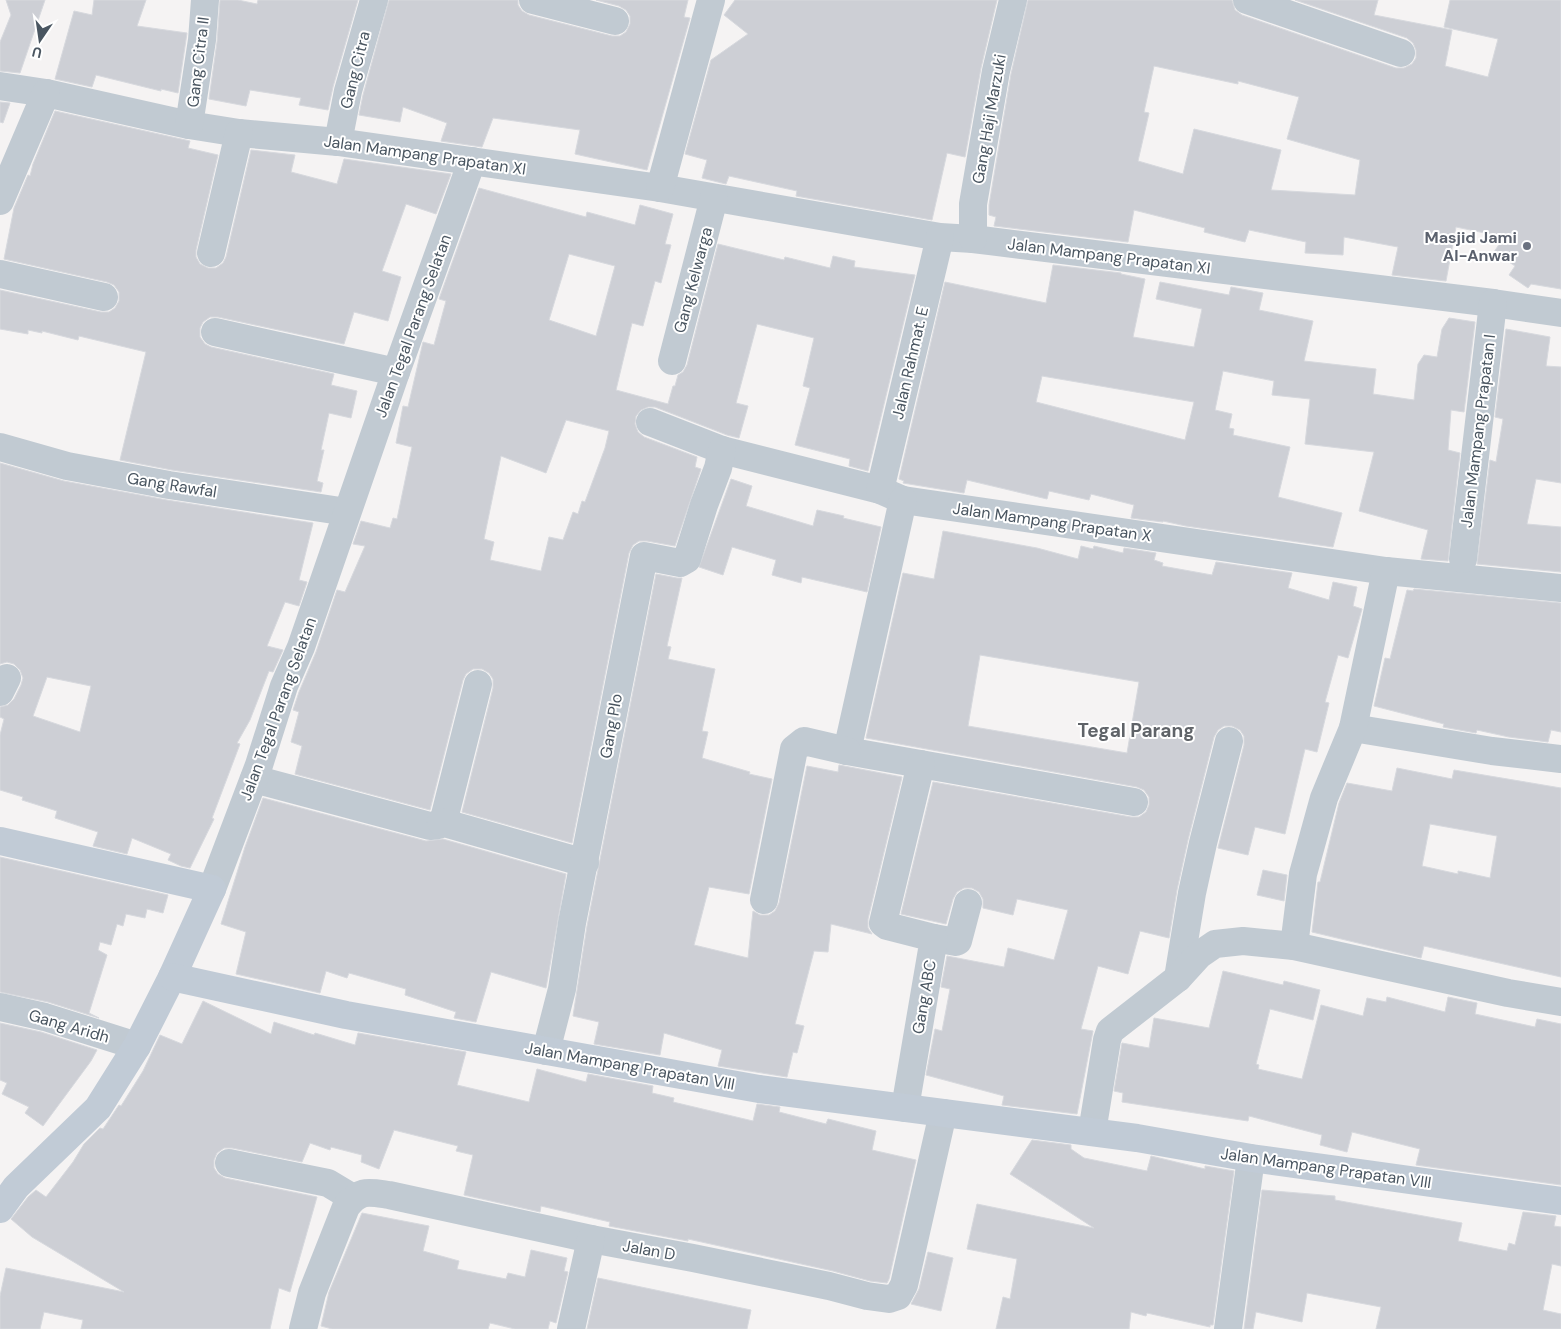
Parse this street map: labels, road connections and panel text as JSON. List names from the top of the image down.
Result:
{
  "streets": {
    "street": [
      "Gang Citra II",
      "Gang Citra",
      "Gang Haji Marzuki",
      "Jalan Mampang Prapatan XI",
      "Gang Kelwarga",
      "Jalan Tegal Parang Selatan",
      "Jalan Rahmat. E",
      "Jalan Mampang Prapatan I",
      "Gang Rawfal",
      "Jalan Mampang Prapatan X",
      "Gang Plo",
      "Gang ABC",
      "Gang Aridh",
      "Jalan Mampang Prapatan VIII",
      "Jalan D"
    ]
  },
  "crossings": [
    ["Gang Citra II", "Jalan Mampang Prapatan XI"],
    ["Gang Citra", "Jalan Mampang Prapatan XI"],
    ["Gang Haji Marzuki", "Jalan Mampang Prapatan XI"],
    ["Jalan Mampang Prapatan XI", "Gang Kelwarga"],
    ["Jalan Mampang Prapatan XI", "Jalan Tegal Parang Selatan"],
    ["Jalan Mampang Prapatan XI", "Jalan Rahmat. E"],
    ["Jalan Mampang Prapatan XI", "Jalan Mampang Prapatan I"],
    ["Jalan Tegal Parang Selatan", "Gang Rawfal"],
    ["Jalan Tegal Parang Selatan", "Gang Aridh"],
    ["Jalan Tegal Parang Selatan", "Jalan Mampang Prapatan VIII"],
    ["Jalan Rahmat. E", "Jalan Mampang Prapatan X"],
    ["Jalan Mampang Prapatan X", "Gang Plo"],
    ["Gang Plo", "Jalan Mampang Prapatan VIII"],
    ["Gang ABC", "Jalan Mampang Prapatan VIII"],
    ["Jalan Mampang Prapatan VIII", "Jalan D"]
  ],
  "districts": ["Tegal Parang"],
  "places": ["Masjid Jami Al-Anwar"],
  "north": "bottom"
}
